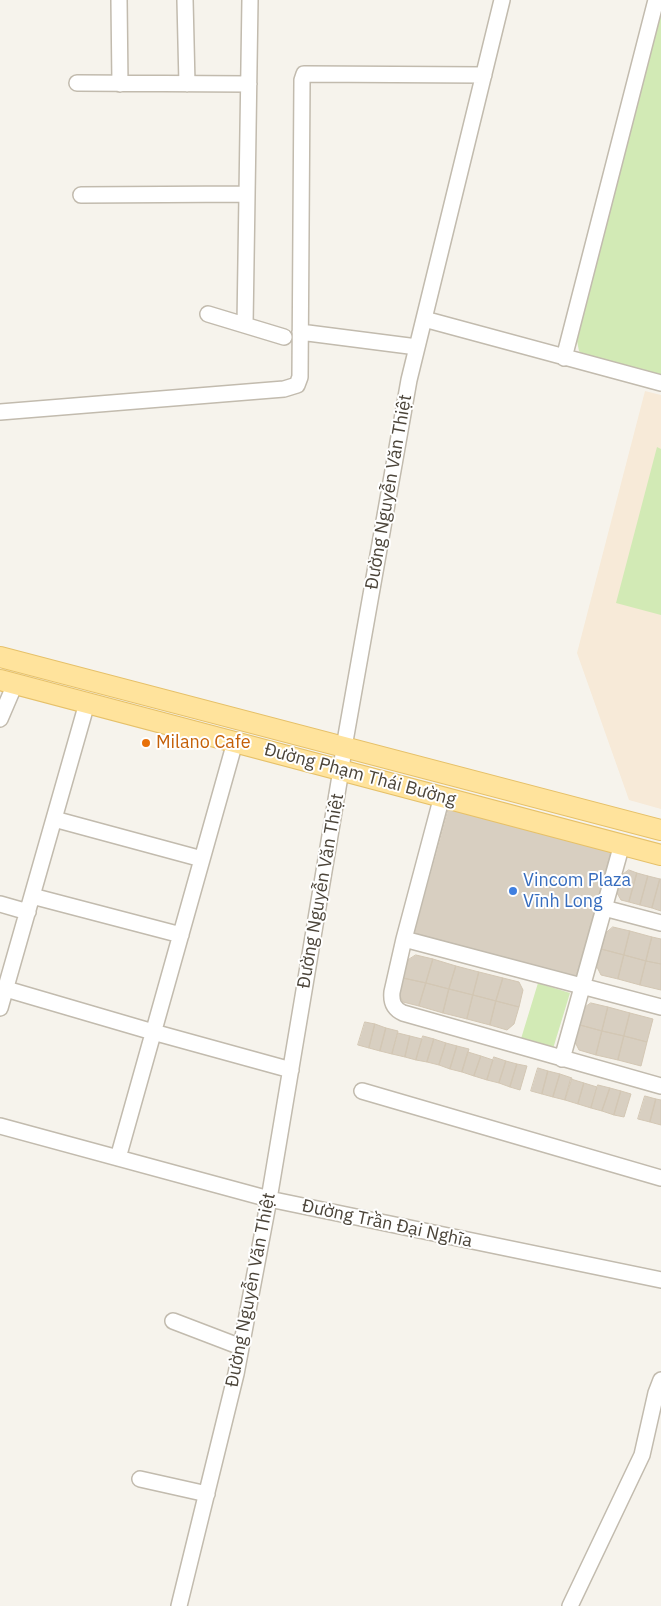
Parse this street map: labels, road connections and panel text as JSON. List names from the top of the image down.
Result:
{
  "streets": {
    "main road": ["Đường Phạm Thái Bường"],
    "street": ["Đường Nguyễn Văn Thiệt", "Đường Trần Đại Nghĩa"]
  },
  "crossings": [
    ["Đường Nguyễn Văn Thiệt", "Đường Phạm Thái Bường"],
    ["Đường Nguyễn Văn Thiệt", "Đường Trần Đại Nghĩa"]
  ],
  "places": ["Milano Cafe", "Vincom Plaza Vĩnh Long"]
}
